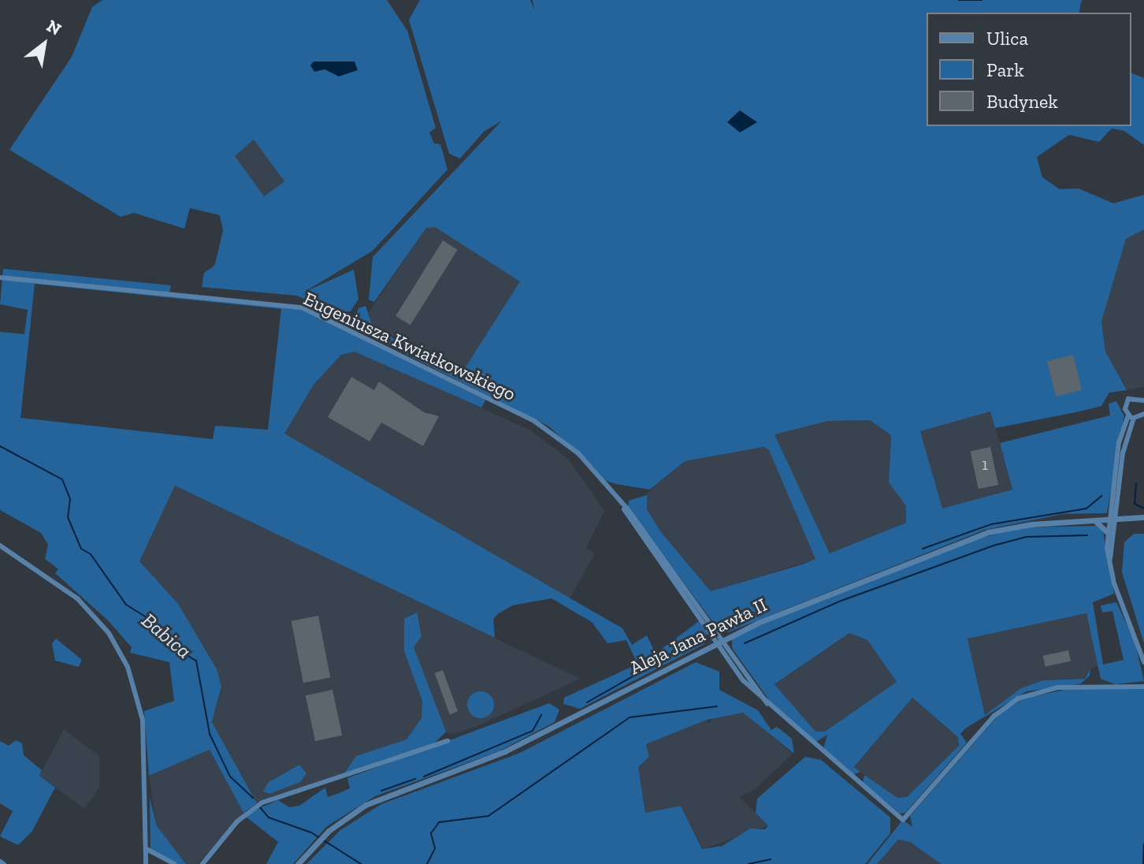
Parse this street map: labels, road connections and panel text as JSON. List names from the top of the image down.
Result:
{
  "streets": {
    "street": ["Eugeniusza Kwiatkowskiego", "Aleja Jana Pawła II"]
  },
  "crossings": [
    ["Eugeniusza Kwiatkowskiego", "Aleja Jana Pawła II"]
  ],
  "water": ["Babica"],
  "house_numbers": ["1"],
  "legend": ["Ulica", "Park", "Budynek"],
  "north": "top right"
}
